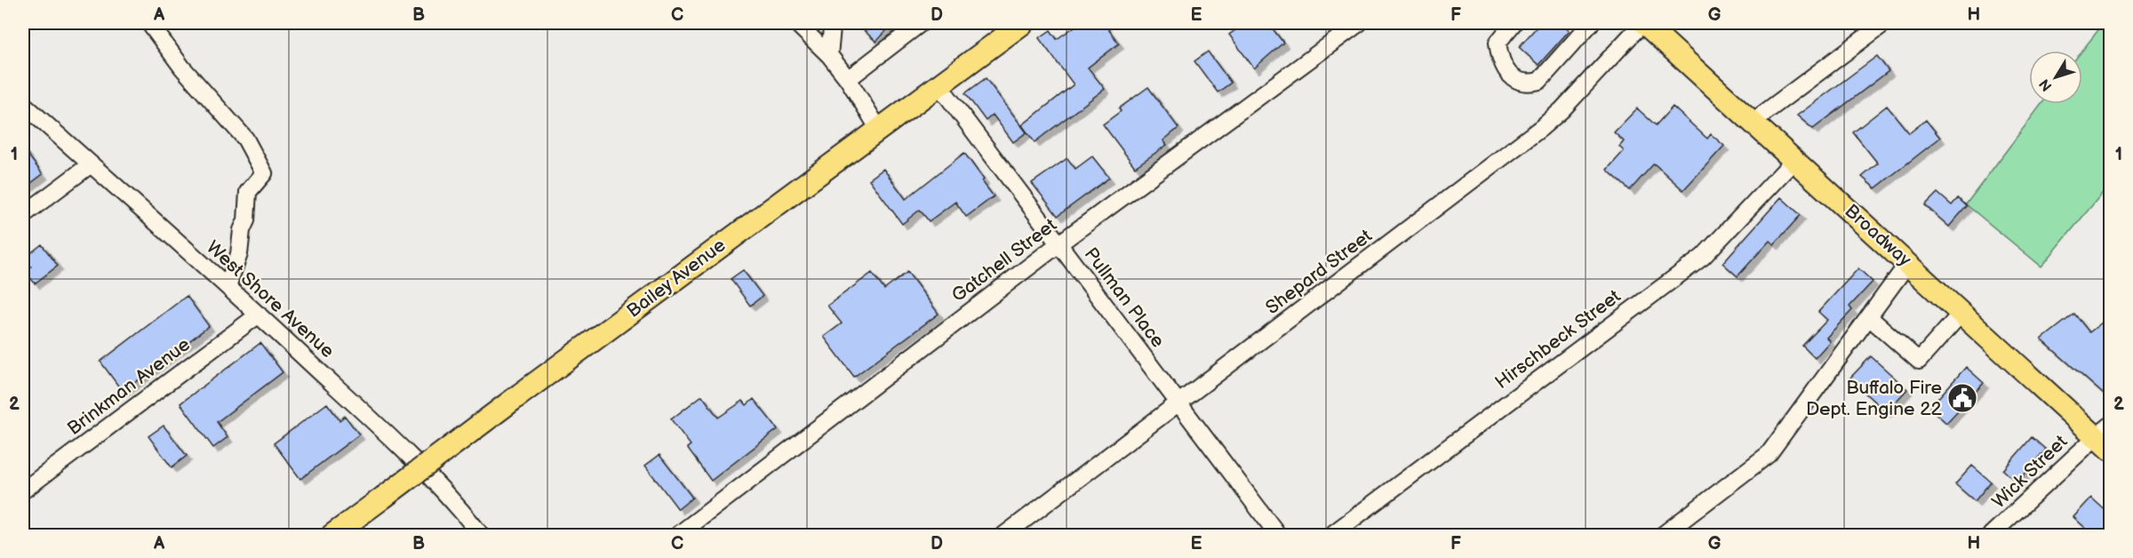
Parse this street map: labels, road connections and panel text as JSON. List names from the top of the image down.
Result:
{
  "streets": {
    "main road": ["Broadway", "Bailey Avenue"],
    "street": [
      "Gatchell Street",
      "Shepard Street",
      "Pullman Place",
      "West Shore Avenue",
      "Hirschbeck Street",
      "Brinkman Avenue",
      "Wick Street"
    ]
  },
  "crossings": [
    ["Broadway", "Shepard Street"],
    ["Broadway", "Hirschbeck Street"],
    ["Broadway", "Wick Street"],
    ["Gatchell Street", "Pullman Place"],
    ["Shepard Street", "Pullman Place"],
    ["Bailey Avenue", "Pullman Place"],
    ["West Shore Avenue", "Brinkman Avenue"]
  ],
  "places": {
    "public building": ["Buffalo Fire Dept. Engine 22"]
  },
  "north": "bottom left",
  "grid": {
    "columns": [
      "A",
      "B",
      "C",
      "D",
      "E",
      "F",
      "G",
      "H"
    ],
    "rows": ["1", "2"]
  }
}
